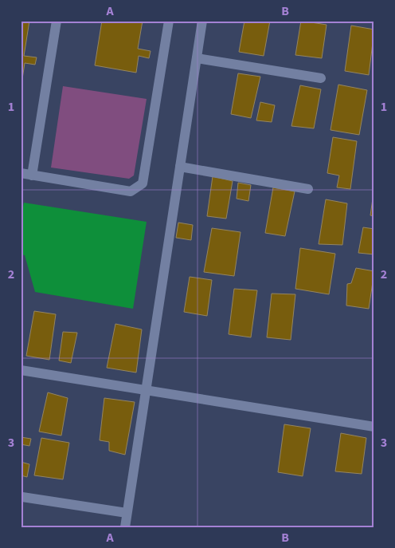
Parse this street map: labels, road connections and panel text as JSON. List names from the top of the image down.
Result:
{
  "grid": {
    "columns": ["A", "B"],
    "rows": ["1", "2", "3"]
  }
}
